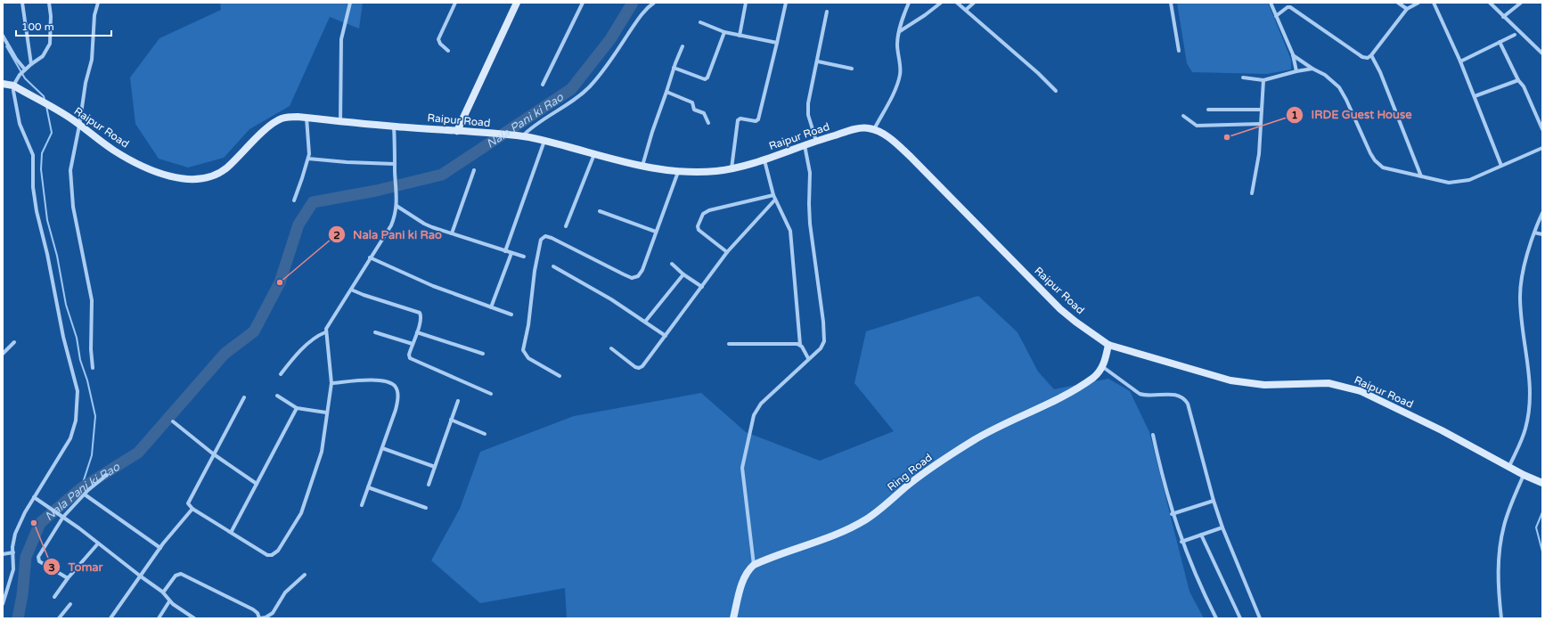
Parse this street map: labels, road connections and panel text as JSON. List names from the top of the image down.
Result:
{
  "streets": {
    "main road": ["Raipur Road", "Ring Road"]
  },
  "water": ["Nala Pani ki Rao"],
  "places": ["IRDE Guest House", "Nala Pani ki Rao", "Tomar"],
  "scale_bar": "100 m"
}
